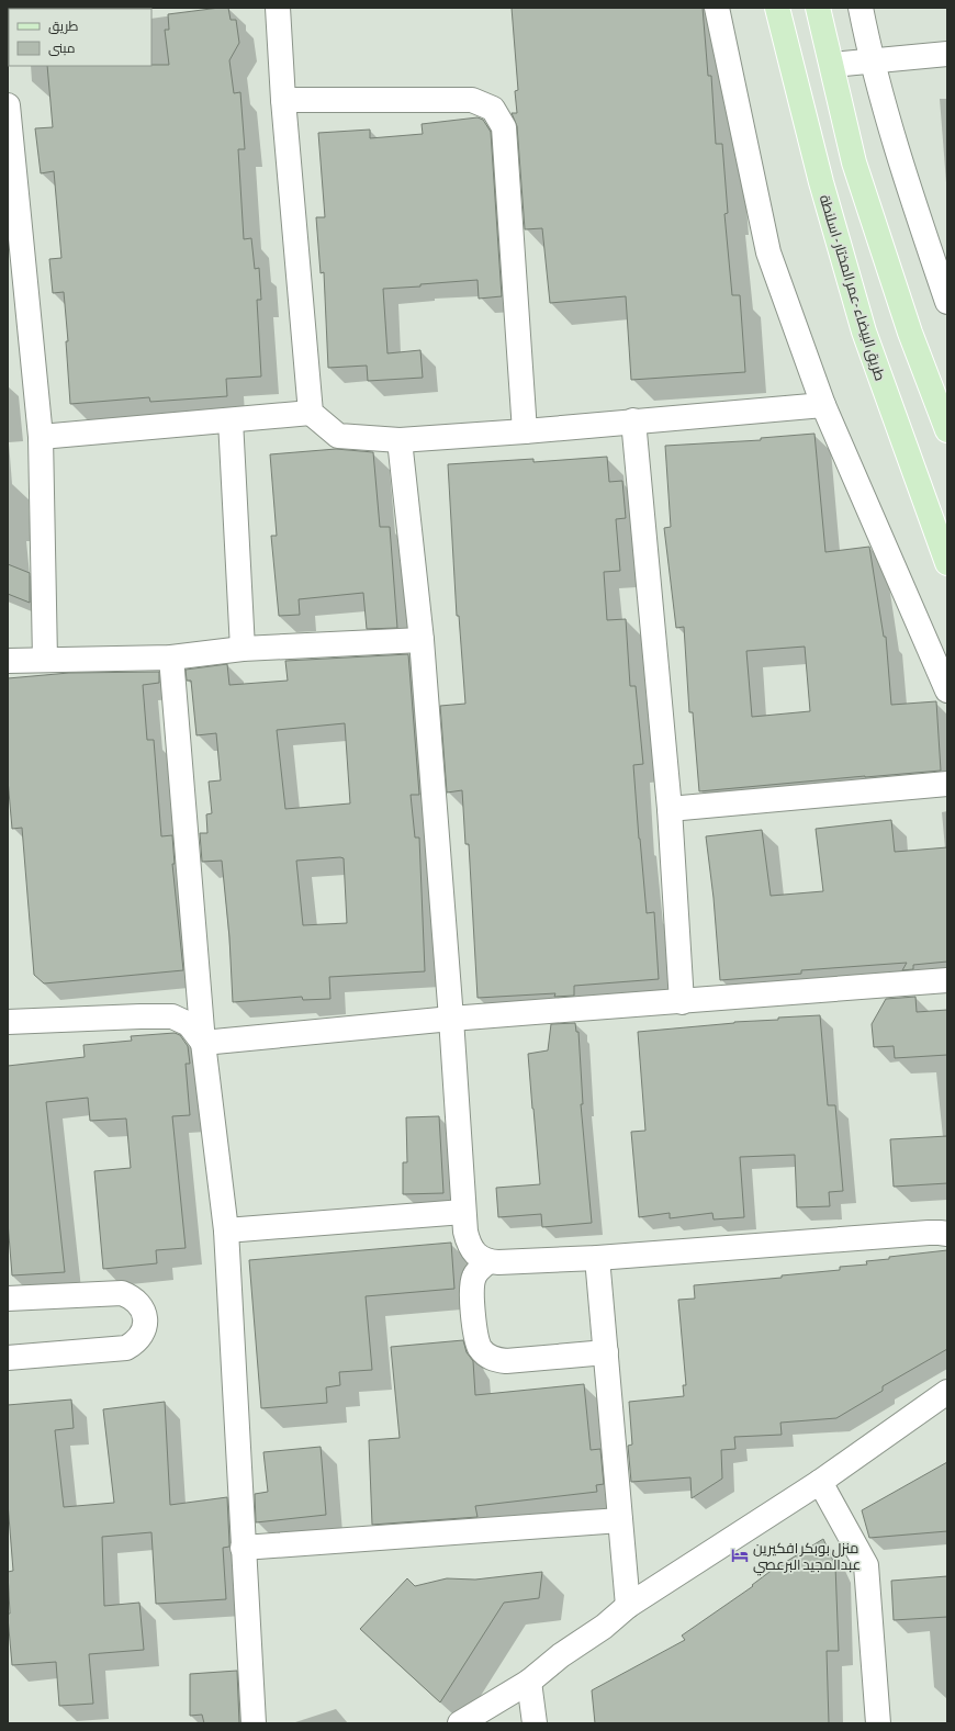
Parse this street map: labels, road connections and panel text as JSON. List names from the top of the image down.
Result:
{
  "streets": {
    "main road": ["طريق البيضاء -عمر المختار - اسلنطة"]
  },
  "places": {
    "hotel": ["منزل بوبكر افكيرين عبدالمجيد البرعصي"]
  },
  "legend": ["طريق", "مبنى"]
}
